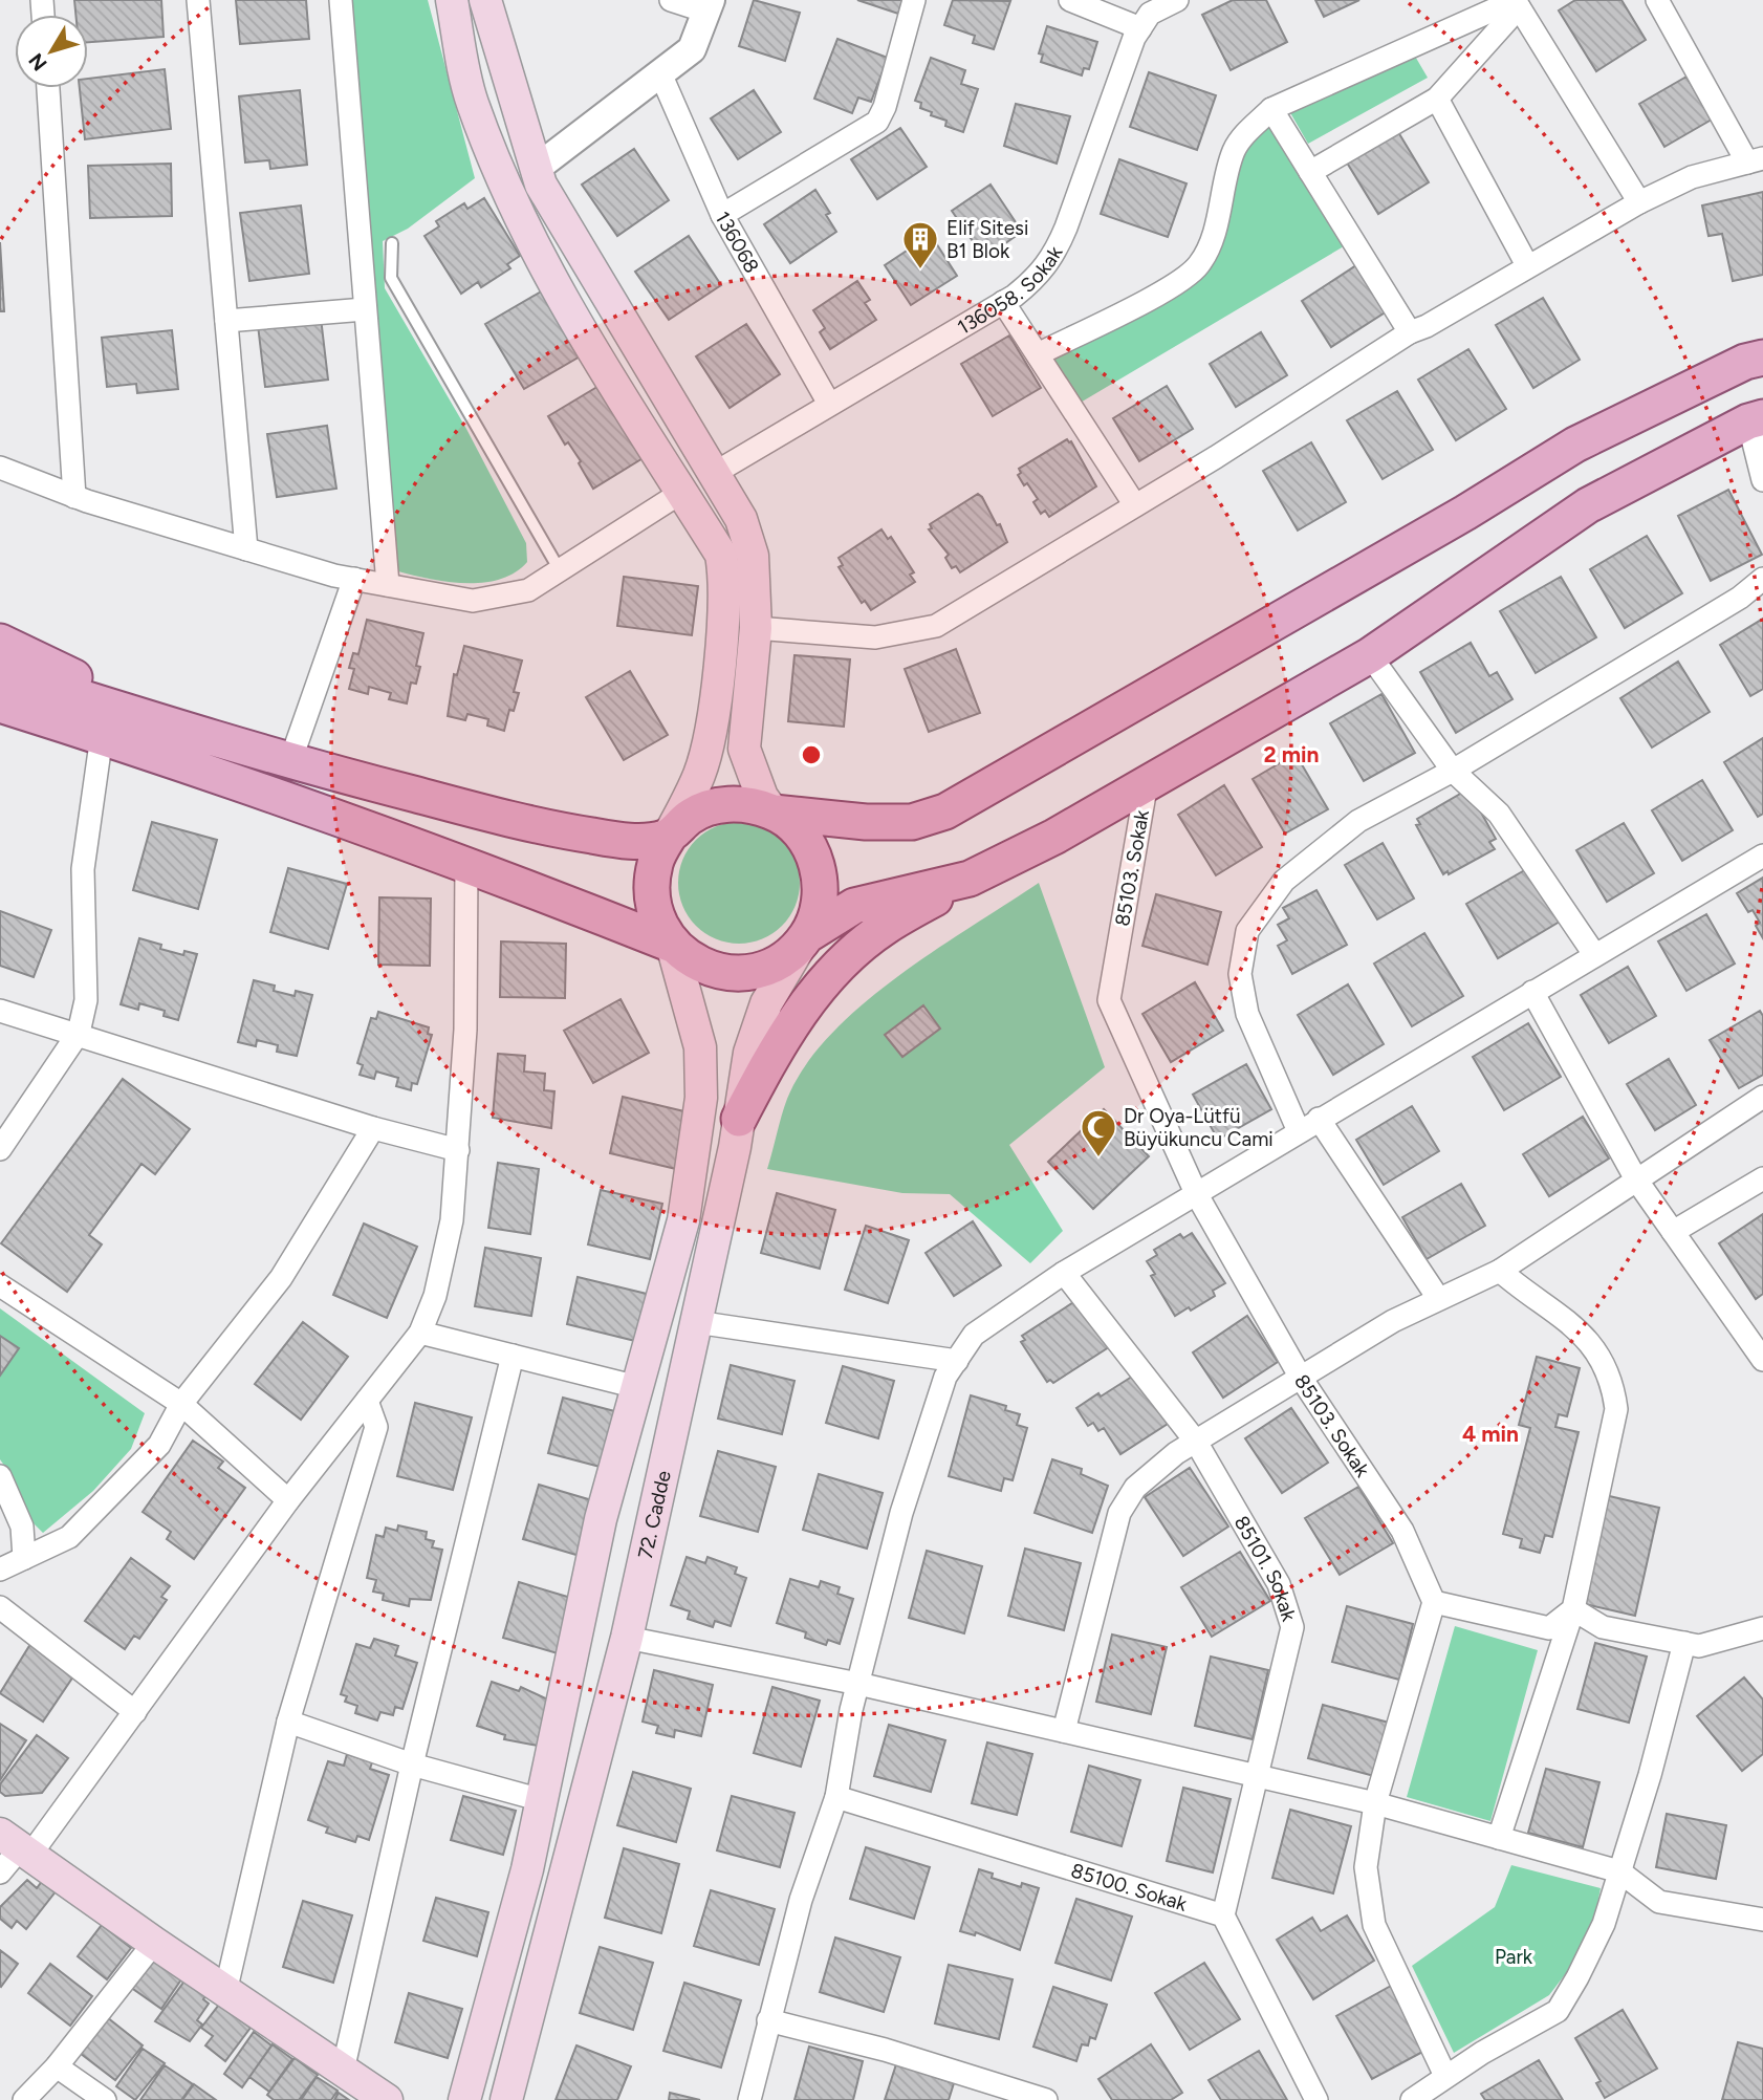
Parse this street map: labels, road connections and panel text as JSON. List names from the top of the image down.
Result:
{
  "streets": {
    "main road": ["72. Cadde"],
    "street": [
      "136068",
      "136058. Sokak",
      "85103. Sokak",
      "85101. Sokak",
      "85100. Sokak"
    ]
  },
  "crossings": [
    ["136068", "136058. Sokak"],
    ["85101. Sokak", "85100. Sokak"]
  ],
  "parks": ["Park"],
  "places": {
    "building": ["Elif Sitesi B1 Blok"],
    "mosque": ["Dr Oya-Lütfü Büyükuncu Cami"]
  },
  "north": "bottom left",
  "rings": ["2 min", "4 min"]
}
